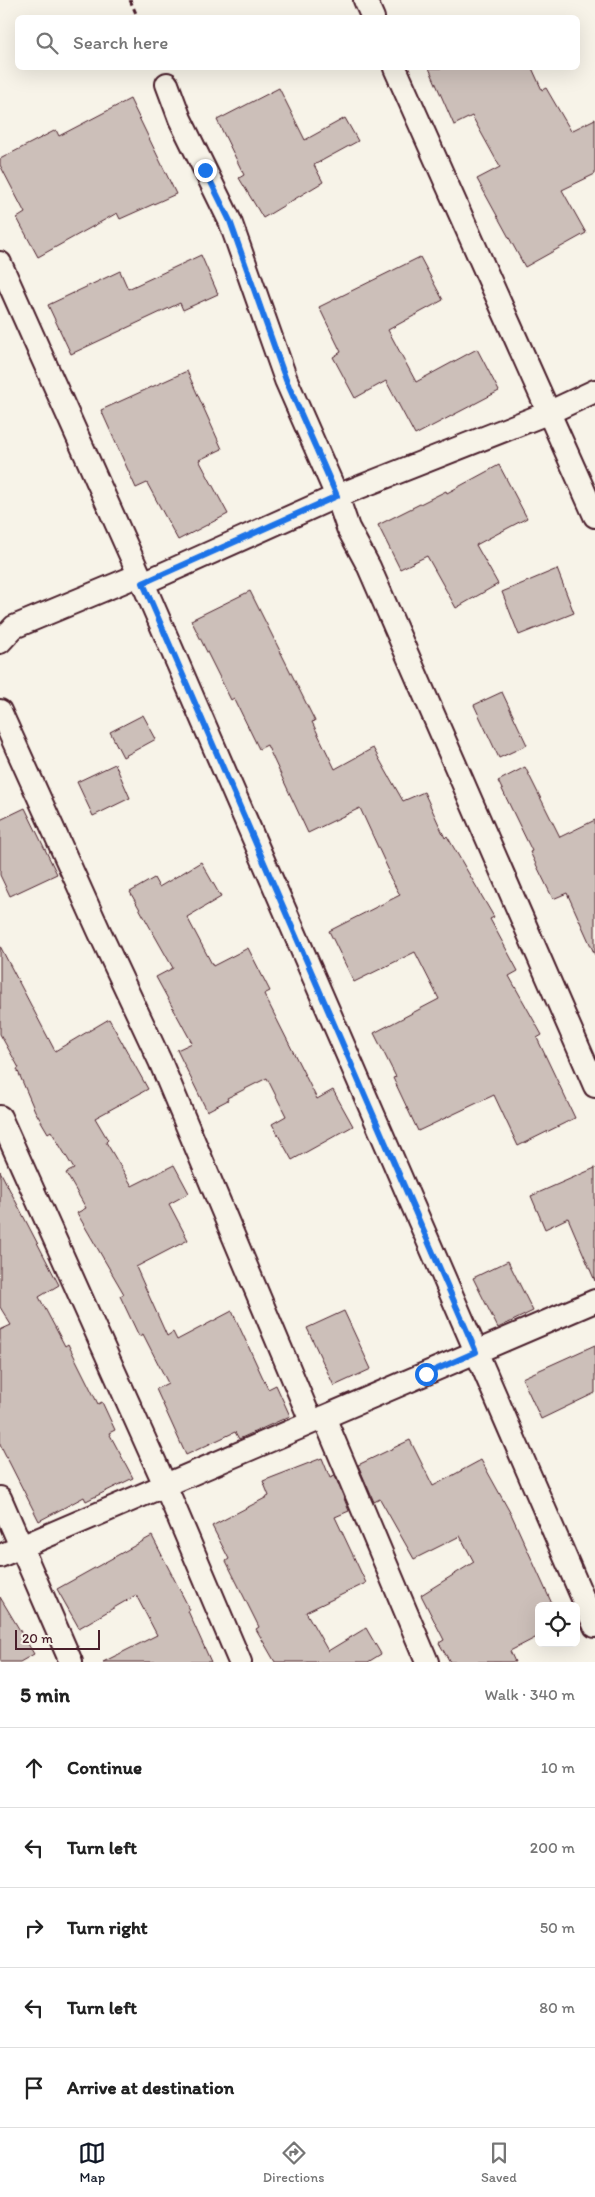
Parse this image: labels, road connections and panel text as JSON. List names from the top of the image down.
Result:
{
  "scale_bar": "20 m",
  "page": {
    "search": "Search here",
    "scale": "20 m",
    "heading": ["5 min", "Walk · 340 m"],
    "list": [
      ["Continue", "10 m"],
      ["Turn left", "200 m"],
      ["Turn right", "50 m"],
      ["Turn left", "80 m"],
      "Arrive at destination"
    ],
    "nav": ["Map", "Directions", "Saved"]
  }
}
